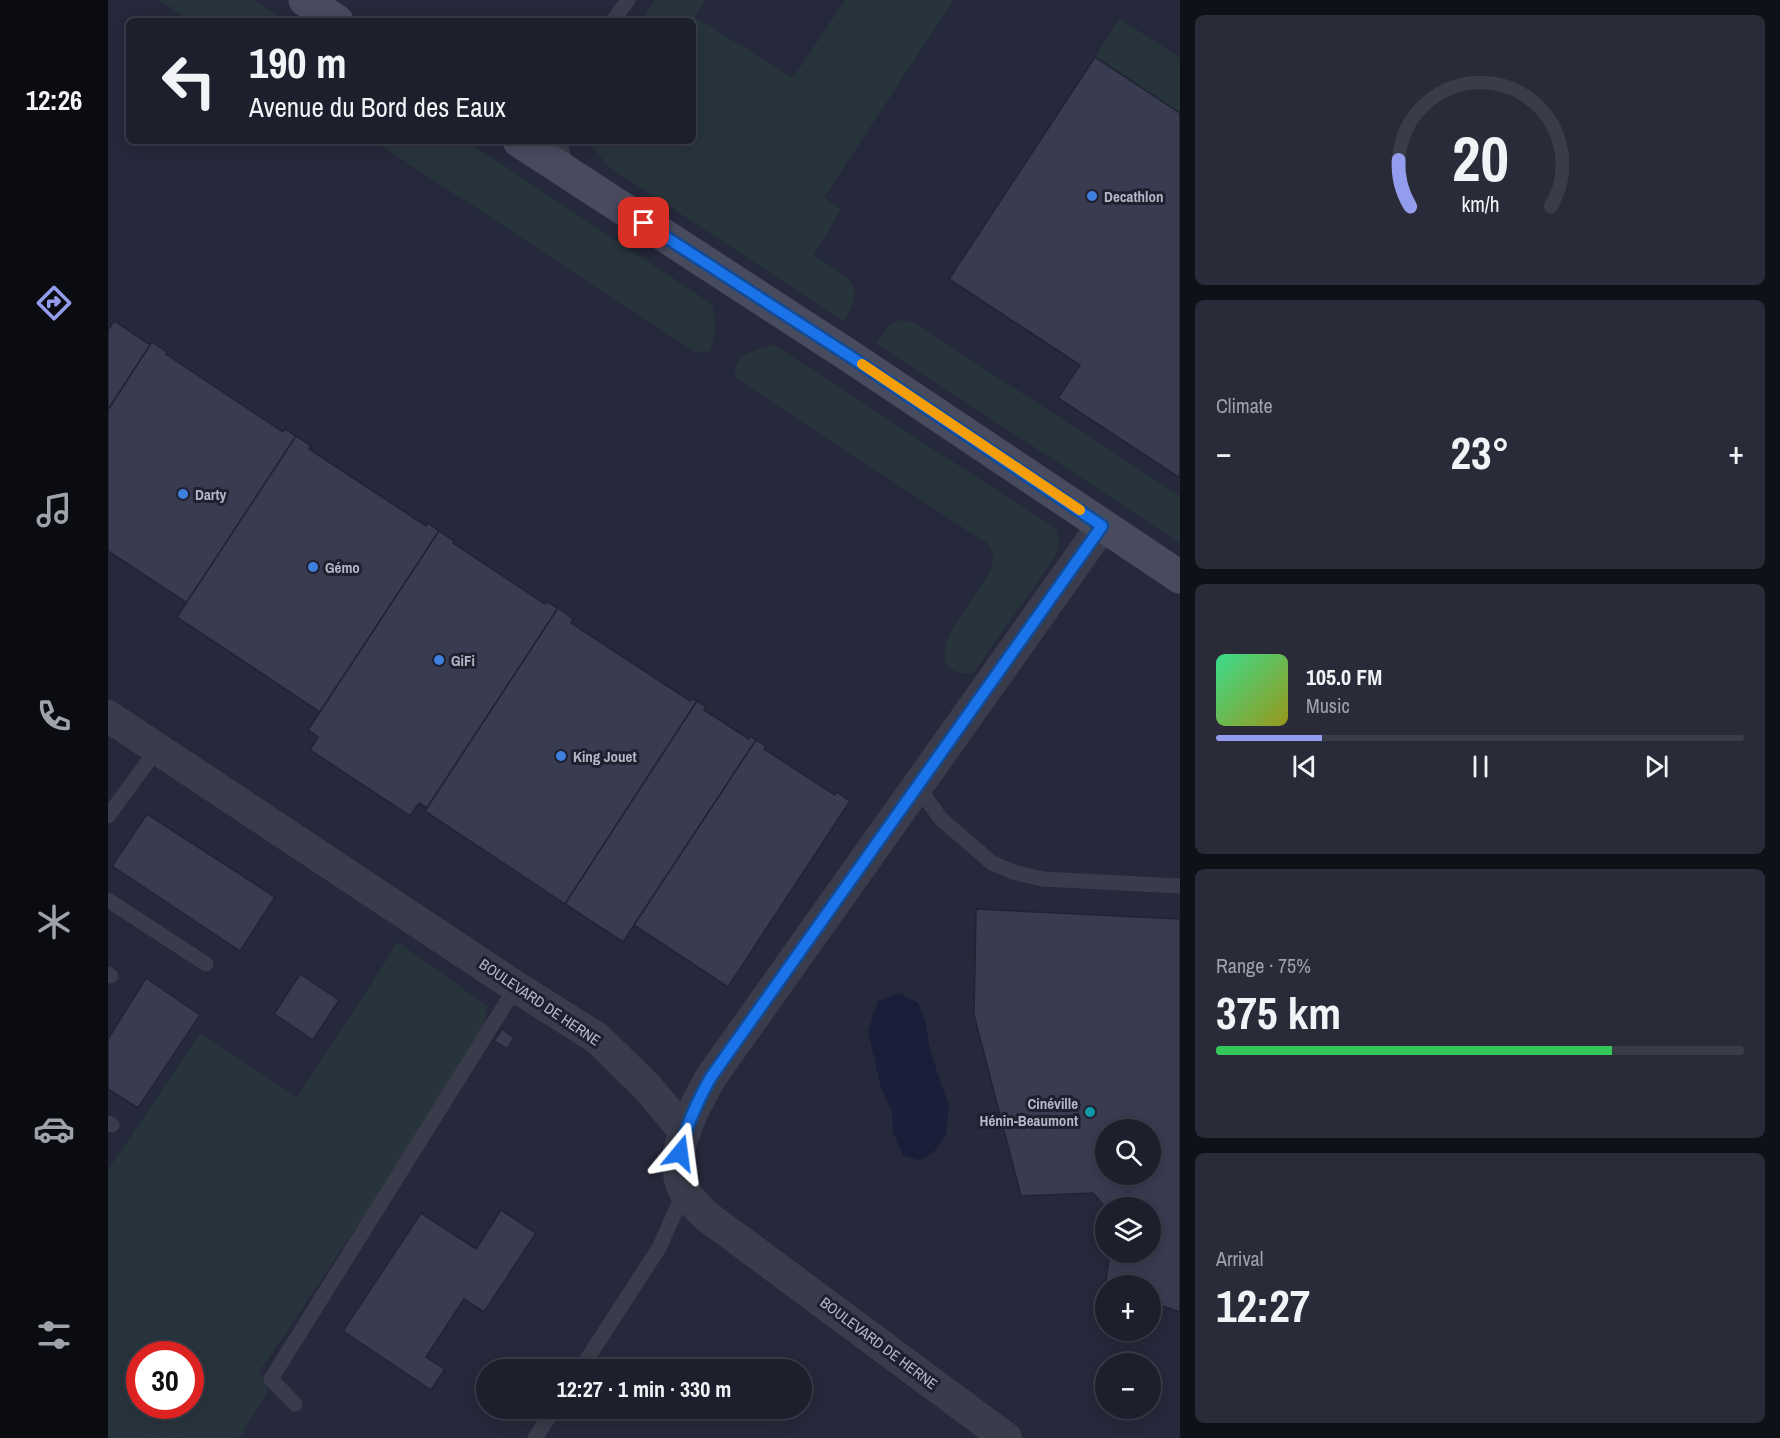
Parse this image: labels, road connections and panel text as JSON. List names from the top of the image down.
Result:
{
  "streets": {
    "street": ["BOULEVARD DE HERNE"]
  },
  "places": [
    "Decathlon",
    "Darty",
    "Gémo",
    "GiFi",
    "King Jouet",
    "Cinéville Hénin-Beaumont"
  ],
  "page": {
    "tabs": "12:26",
    "turn": ["190 m", "Avenue du Bord des Eaux"],
    "tile": [
      "Climate",
      ["Range · 75%", "375 km"],
      ["Arrival", "12:27"]
    ],
    "heat": ["−", "23°", "+"],
    "song": ["105.0 FM", "Music"],
    "map_buttons": ["+", "−"],
    "limit": "30",
    "trip": "12:27 · 1 min · 330 m",
    "gauge": ["20", "km/h"]
  }
}
